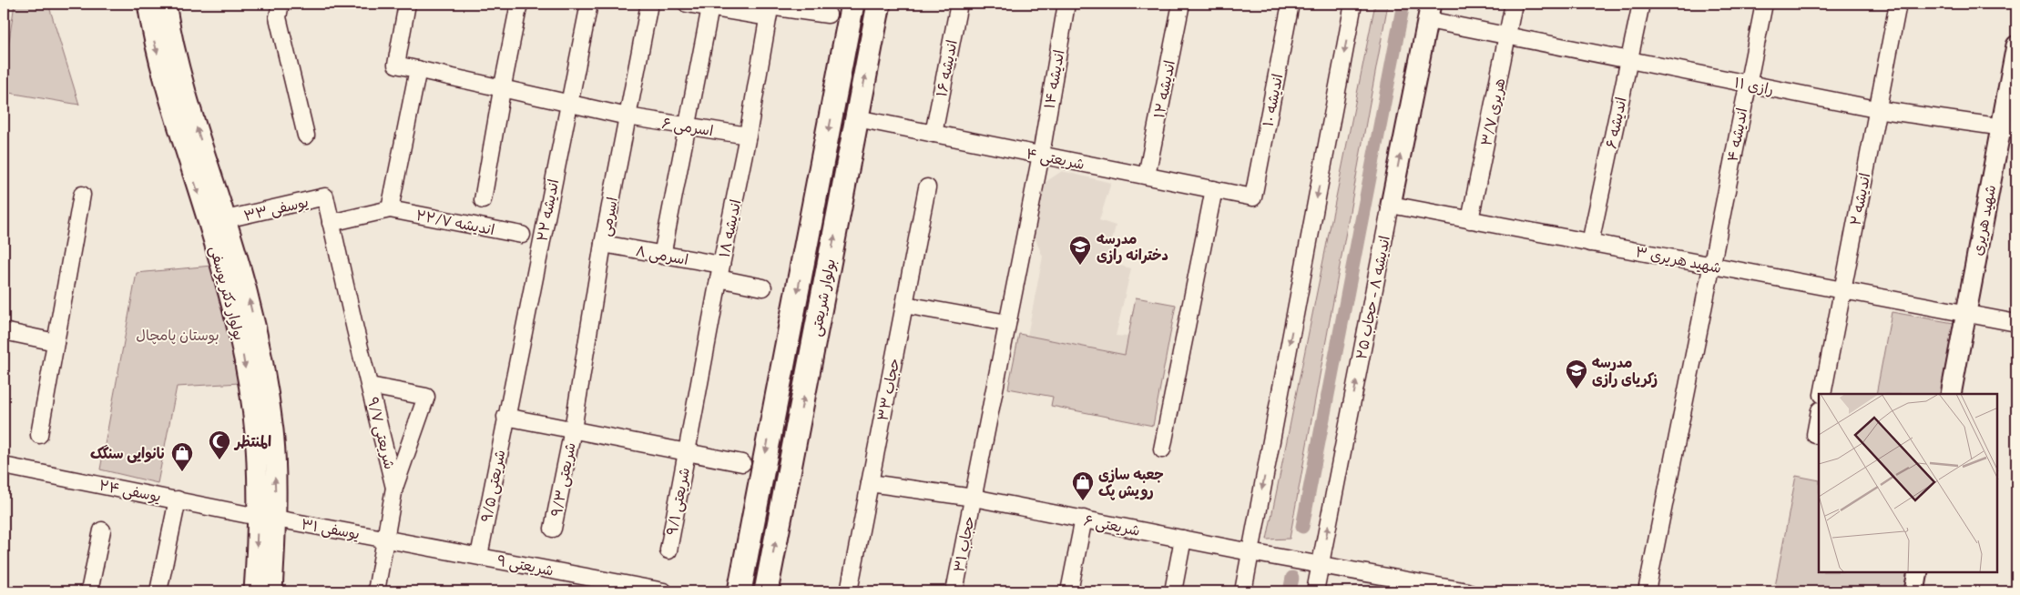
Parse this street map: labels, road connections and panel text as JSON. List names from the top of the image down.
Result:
{
  "streets": {
    "main road": ["بولوار شریعتی"],
    "street": [
      "اندیشه ۱۶",
      "اندیشه ۱۴",
      "رازی ۱۱",
      "اندیشه ۱۲",
      "اندیشه ۱۰",
      "هریری ۳/۷",
      "اندیشه ۶",
      "اسرمی ۶",
      "اندیشه ۴",
      "شریعتی ۴",
      "اندیشه ۲",
      "یوسفی ۳۳",
      "اندیشه ۲۲",
      "اسرمی",
      "شهید هریری",
      "اندیشه ۲۲/۷",
      "اندیشه ۱۸",
      "اسرمی ۸",
      "شهید هریری ۳",
      "بولوار دکتر یوسفی",
      "اندیشه ۸ - حجاب ۲۵",
      "حجاب ۳۳",
      "شریعتی ۹/۷",
      "شریعتی ۹/۳",
      "شریعتی ۹/۵",
      "یوسفی ۲۴",
      "شریعتی ۹/۱",
      "شریعتی ۶",
      "یوسفی ۳۱",
      "حجاب ۳۱",
      "شریعتی ۹"
    ]
  },
  "crossings": [
    ["اندیشه ۱۶", "شریعتی ۴"],
    ["اندیشه ۱۴", "شریعتی ۴"],
    ["اندیشه ۱۴", "حجاب ۳۱"],
    ["رازی ۱۱", "هریری ۳/۷"],
    ["رازی ۱۱", "اندیشه ۶"],
    ["رازی ۱۱", "اندیشه ۴"],
    ["رازی ۱۱", "اندیشه ۲"],
    ["رازی ۱۱", "شهید هریری"],
    ["رازی ۱۱", "اندیشه ۸ - حجاب ۲۵"],
    ["اندیشه ۱۲", "شریعتی ۴"],
    ["اندیشه ۱۰", "شریعتی ۴"],
    ["هریری ۳/۷", "شهید هریری ۳"],
    ["اندیشه ۶", "شهید هریری ۳"],
    ["اسرمی ۶", "اندیشه ۲۲"],
    ["اسرمی ۶", "اسرمی"],
    ["اسرمی ۶", "اندیشه ۱۸"],
    ["اندیشه ۴", "شهید هریری ۳"],
    ["شریعتی ۴", "بولوار شریعتی"],
    ["اندیشه ۲", "شهید هریری ۳"],
    ["یوسفی ۳۳", "بولوار دکتر یوسفی"],
    ["یوسفی ۳۳", "شریعتی ۹/۷"],
    ["اندیشه ۲۲", "شریعتی ۹/۵"],
    ["اسرمی", "اسرمی ۸"],
    ["اسرمی", "شریعتی ۹/۳"],
    ["شهید هریری", "شهید هریری ۳"],
    ["اندیشه ۱۸", "اسرمی ۸"],
    ["اندیشه ۱۸", "شریعتی ۹/۱"],
    ["شهید هریری ۳", "اندیشه ۸ - حجاب ۲۵"],
    ["بولوار دکتر یوسفی", "یوسفی ۲۴"],
    ["بولوار دکتر یوسفی", "یوسفی ۳۱"],
    ["اندیشه ۸ - حجاب ۲۵", "شریعتی ۶"],
    ["حجاب ۳۳", "شریعتی ۶"],
    ["شریعتی ۹/۷", "یوسفی ۳۱"],
    ["شریعتی ۹/۷", "شریعتی ۹"],
    ["شریعتی ۹/۵", "شریعتی ۹"],
    ["یوسفی ۲۴", "یوسفی ۳۱"],
    ["شریعتی ۶", "حجاب ۳۱"],
    ["یوسفی ۳۱", "شریعتی ۹"]
  ],
  "parks": ["بوستان پامچال"],
  "places": {
    "school or university": ["مدرسه دخترانه رازی", "مدرسه زکریای رازی"],
    "mosque": ["المنتظر"],
    "shop": ["نانوایی سنگک", "جعبه سازی رویش پک"]
  }
}
